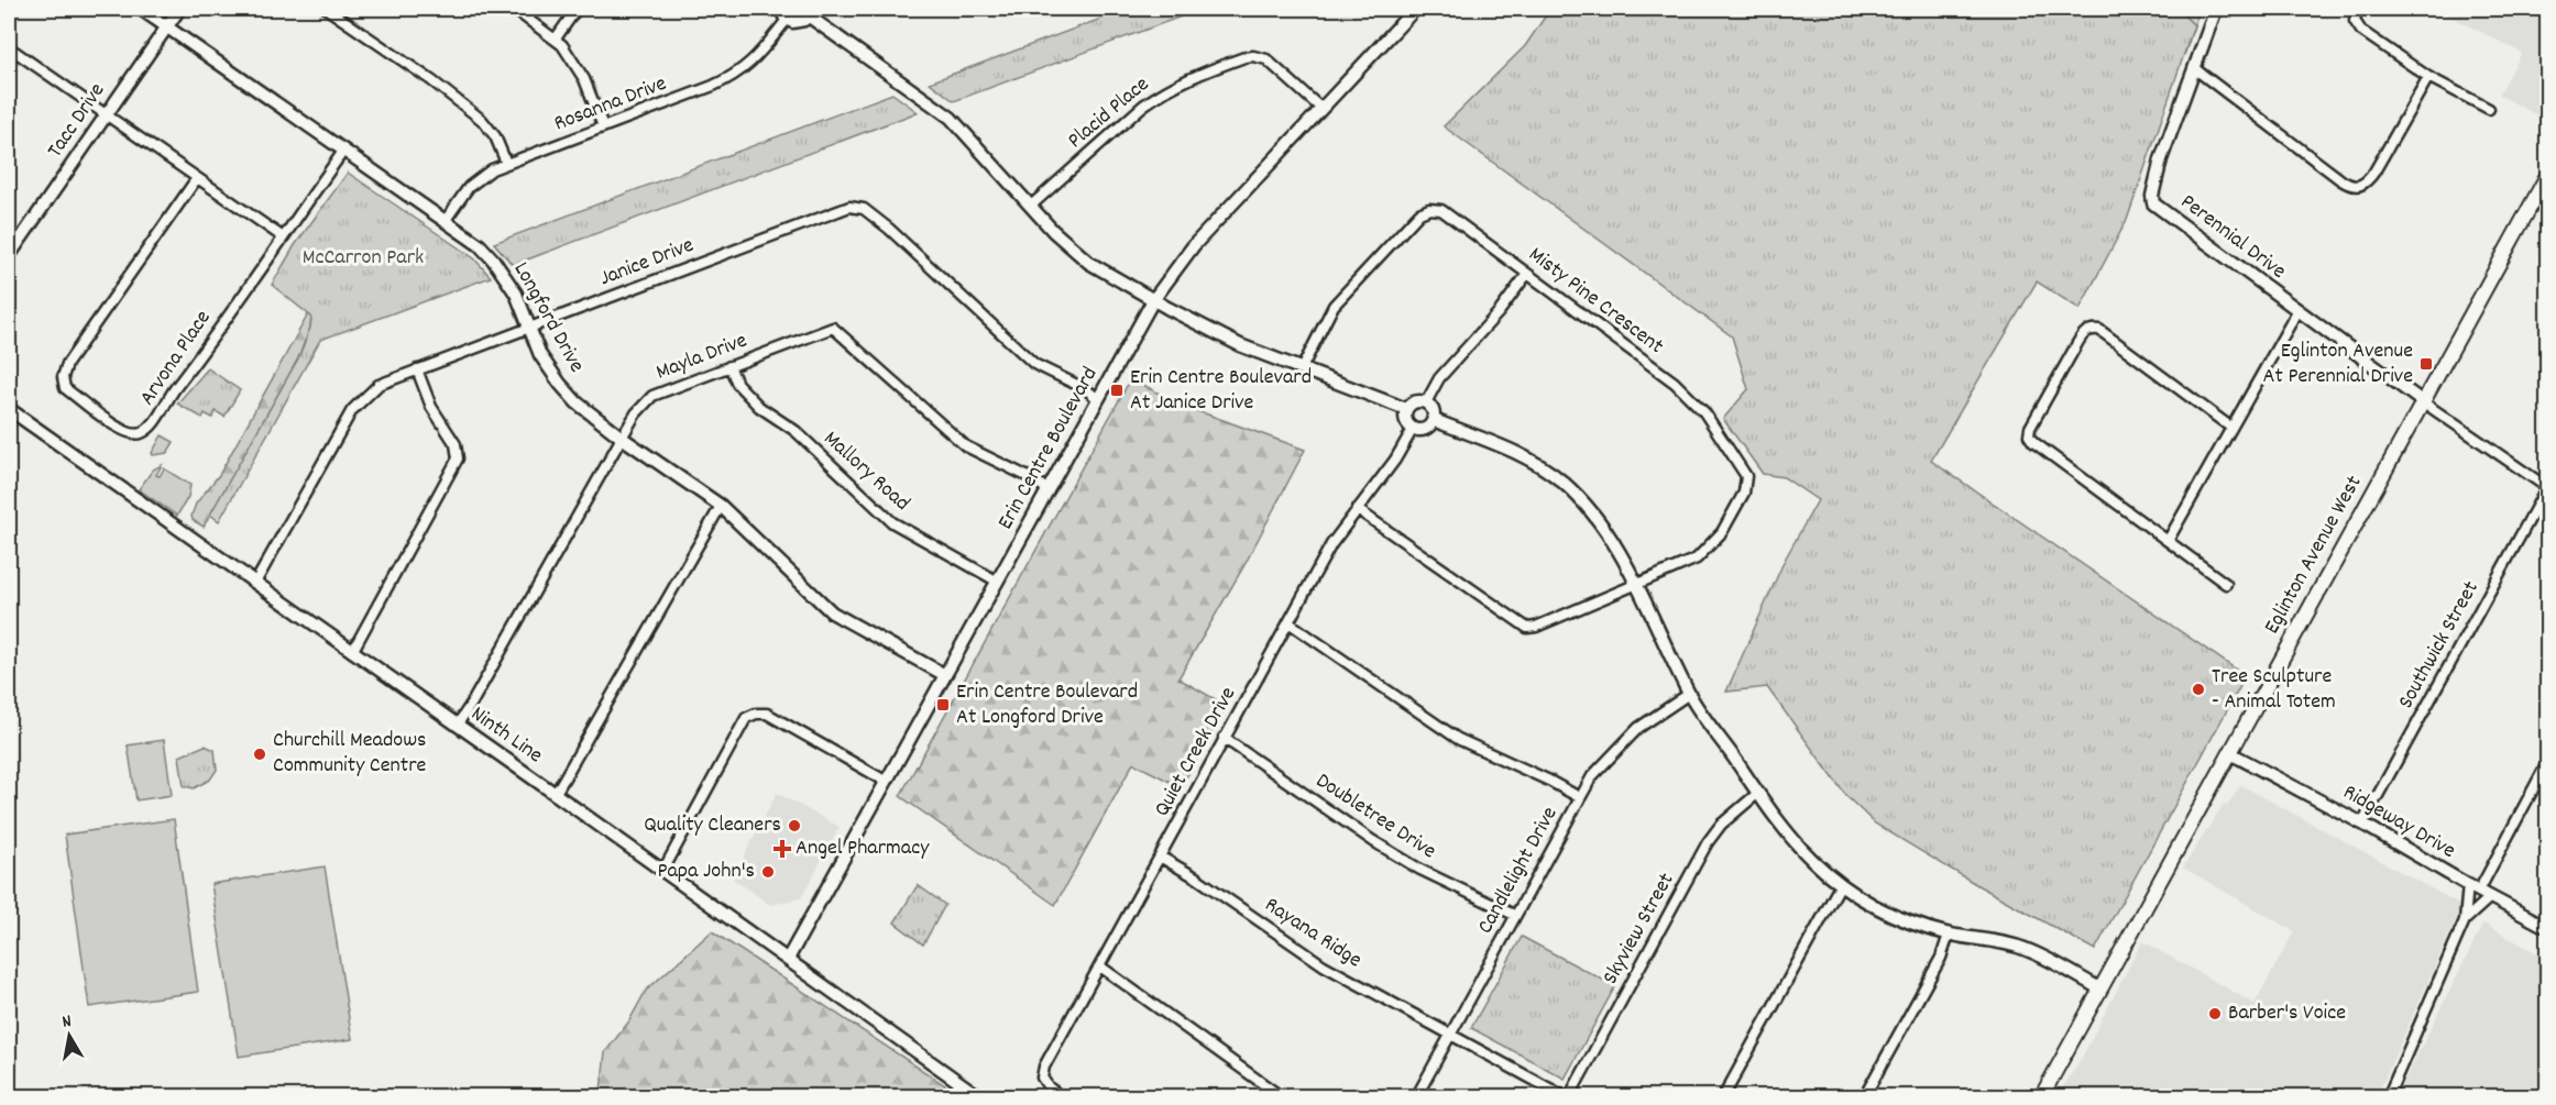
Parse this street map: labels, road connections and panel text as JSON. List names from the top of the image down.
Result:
{
  "streets": {
    "main road": ["Eglinton Avenue West"],
    "street": [
      "Rosanna Drive",
      "Placid Place",
      "Tacc Drive",
      "Perennial Drive",
      "Janice Drive",
      "Misty Pine Crescent",
      "Longford Drive",
      "Mayla Drive",
      "Arvona Place",
      "Erin Centre Boulevard",
      "Mallory Road",
      "Southwick Street",
      "Ninth Line",
      "Quiet Creek Drive",
      "Doubletree Drive",
      "Ridgeway Drive",
      "Candlelight Drive",
      "Skyview Street",
      "Rayana Ridge"
    ]
  },
  "crossings": [
    ["Rosanna Drive", "Longford Drive"],
    ["Placid Place", "Erin Centre Boulevard"],
    ["Tacc Drive", "Longford Drive"],
    ["Perennial Drive", "Eglinton Avenue West"],
    ["Janice Drive", "Longford Drive"],
    ["Janice Drive", "Erin Centre Boulevard"],
    ["Janice Drive", "Ninth Line"],
    ["Misty Pine Crescent", "Quiet Creek Drive"],
    ["Longford Drive", "Mayla Drive"],
    ["Longford Drive", "Arvona Place"],
    ["Longford Drive", "Erin Centre Boulevard"],
    ["Mayla Drive", "Erin Centre Boulevard"],
    ["Mayla Drive", "Mallory Road"],
    ["Mayla Drive", "Ninth Line"],
    ["Erin Centre Boulevard", "Mallory Road"],
    ["Erin Centre Boulevard", "Ninth Line"],
    ["Eglinton Avenue West", "Ridgeway Drive"],
    ["Southwick Street", "Ridgeway Drive"],
    ["Quiet Creek Drive", "Doubletree Drive"],
    ["Quiet Creek Drive", "Rayana Ridge"],
    ["Doubletree Drive", "Candlelight Drive"],
    ["Candlelight Drive", "Rayana Ridge"],
    ["Skyview Street", "Rayana Ridge"]
  ],
  "parks": ["McCarron Park"],
  "places": {
    "transit": ["Eglinton Avenue At Perennial Drive", "Erin Centre Boulevard At Janice Drive", "Erin Centre Boulevard At Longford Drive"],
    "other": [
      "Tree Sculpture - Animal Totem",
      "Churchill Meadows Community Centre",
      "Quality Cleaners",
      "Papa John's",
      "Barber's Voice"
    ],
    "health": ["Angel Pharmacy"]
  },
  "north": "top"
}
